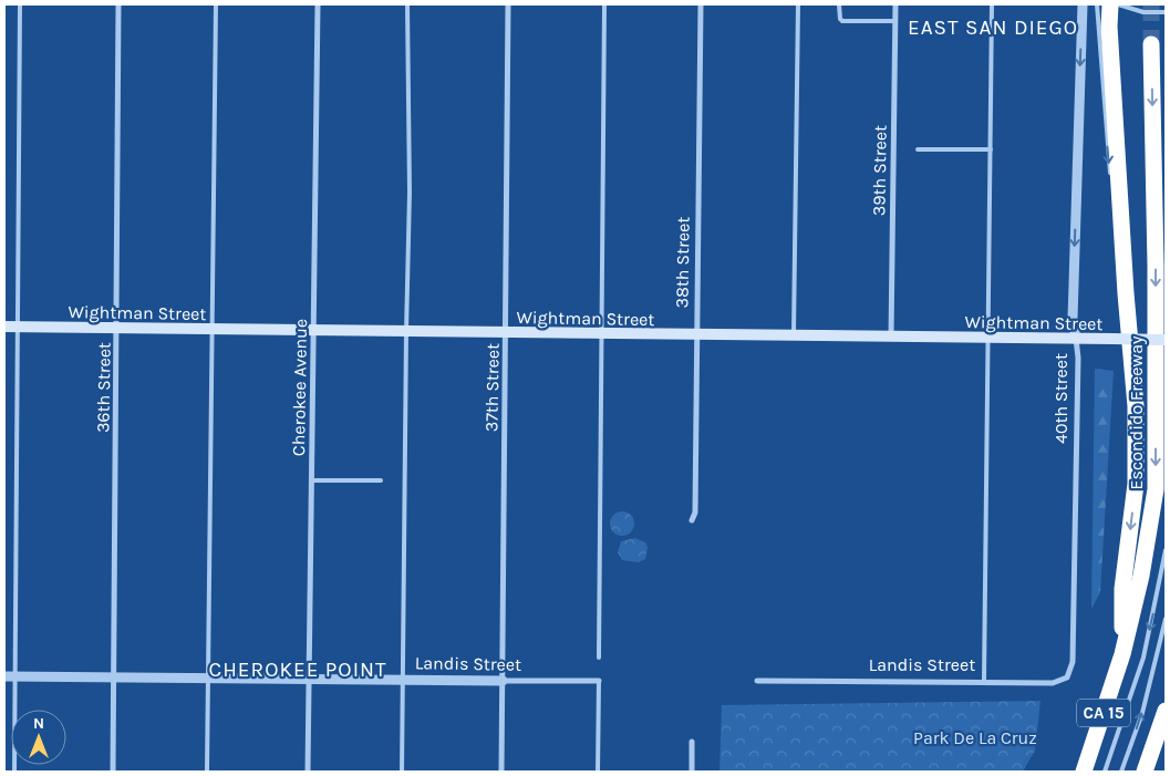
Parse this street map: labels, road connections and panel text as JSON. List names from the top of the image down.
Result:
{
  "streets": {
    "highway": ["Escondido Freeway", "CA 15"],
    "main road": ["Wightman Street"],
    "street": [
      "39th Street",
      "38th Street",
      "36th Street",
      "Cherokee Avenue",
      "37th Street",
      "40th Street",
      "Landis Street"
    ]
  },
  "crossings": [
    ["39th Street", "Wightman Street"],
    ["38th Street", "Wightman Street"],
    ["Wightman Street", "36th Street"],
    ["Wightman Street", "Cherokee Avenue"],
    ["Wightman Street", "37th Street"],
    ["Wightman Street", "40th Street"],
    ["36th Street", "Landis Street"],
    ["Cherokee Avenue", "Landis Street"],
    ["37th Street", "Landis Street"],
    ["40th Street", "Landis Street"]
  ],
  "one_way": ["40th Street"],
  "districts": ["EAST SAN DIEGO", "CHEROKEE POINT"],
  "parks": ["Park De La Cruz"],
  "north": "top"
}
